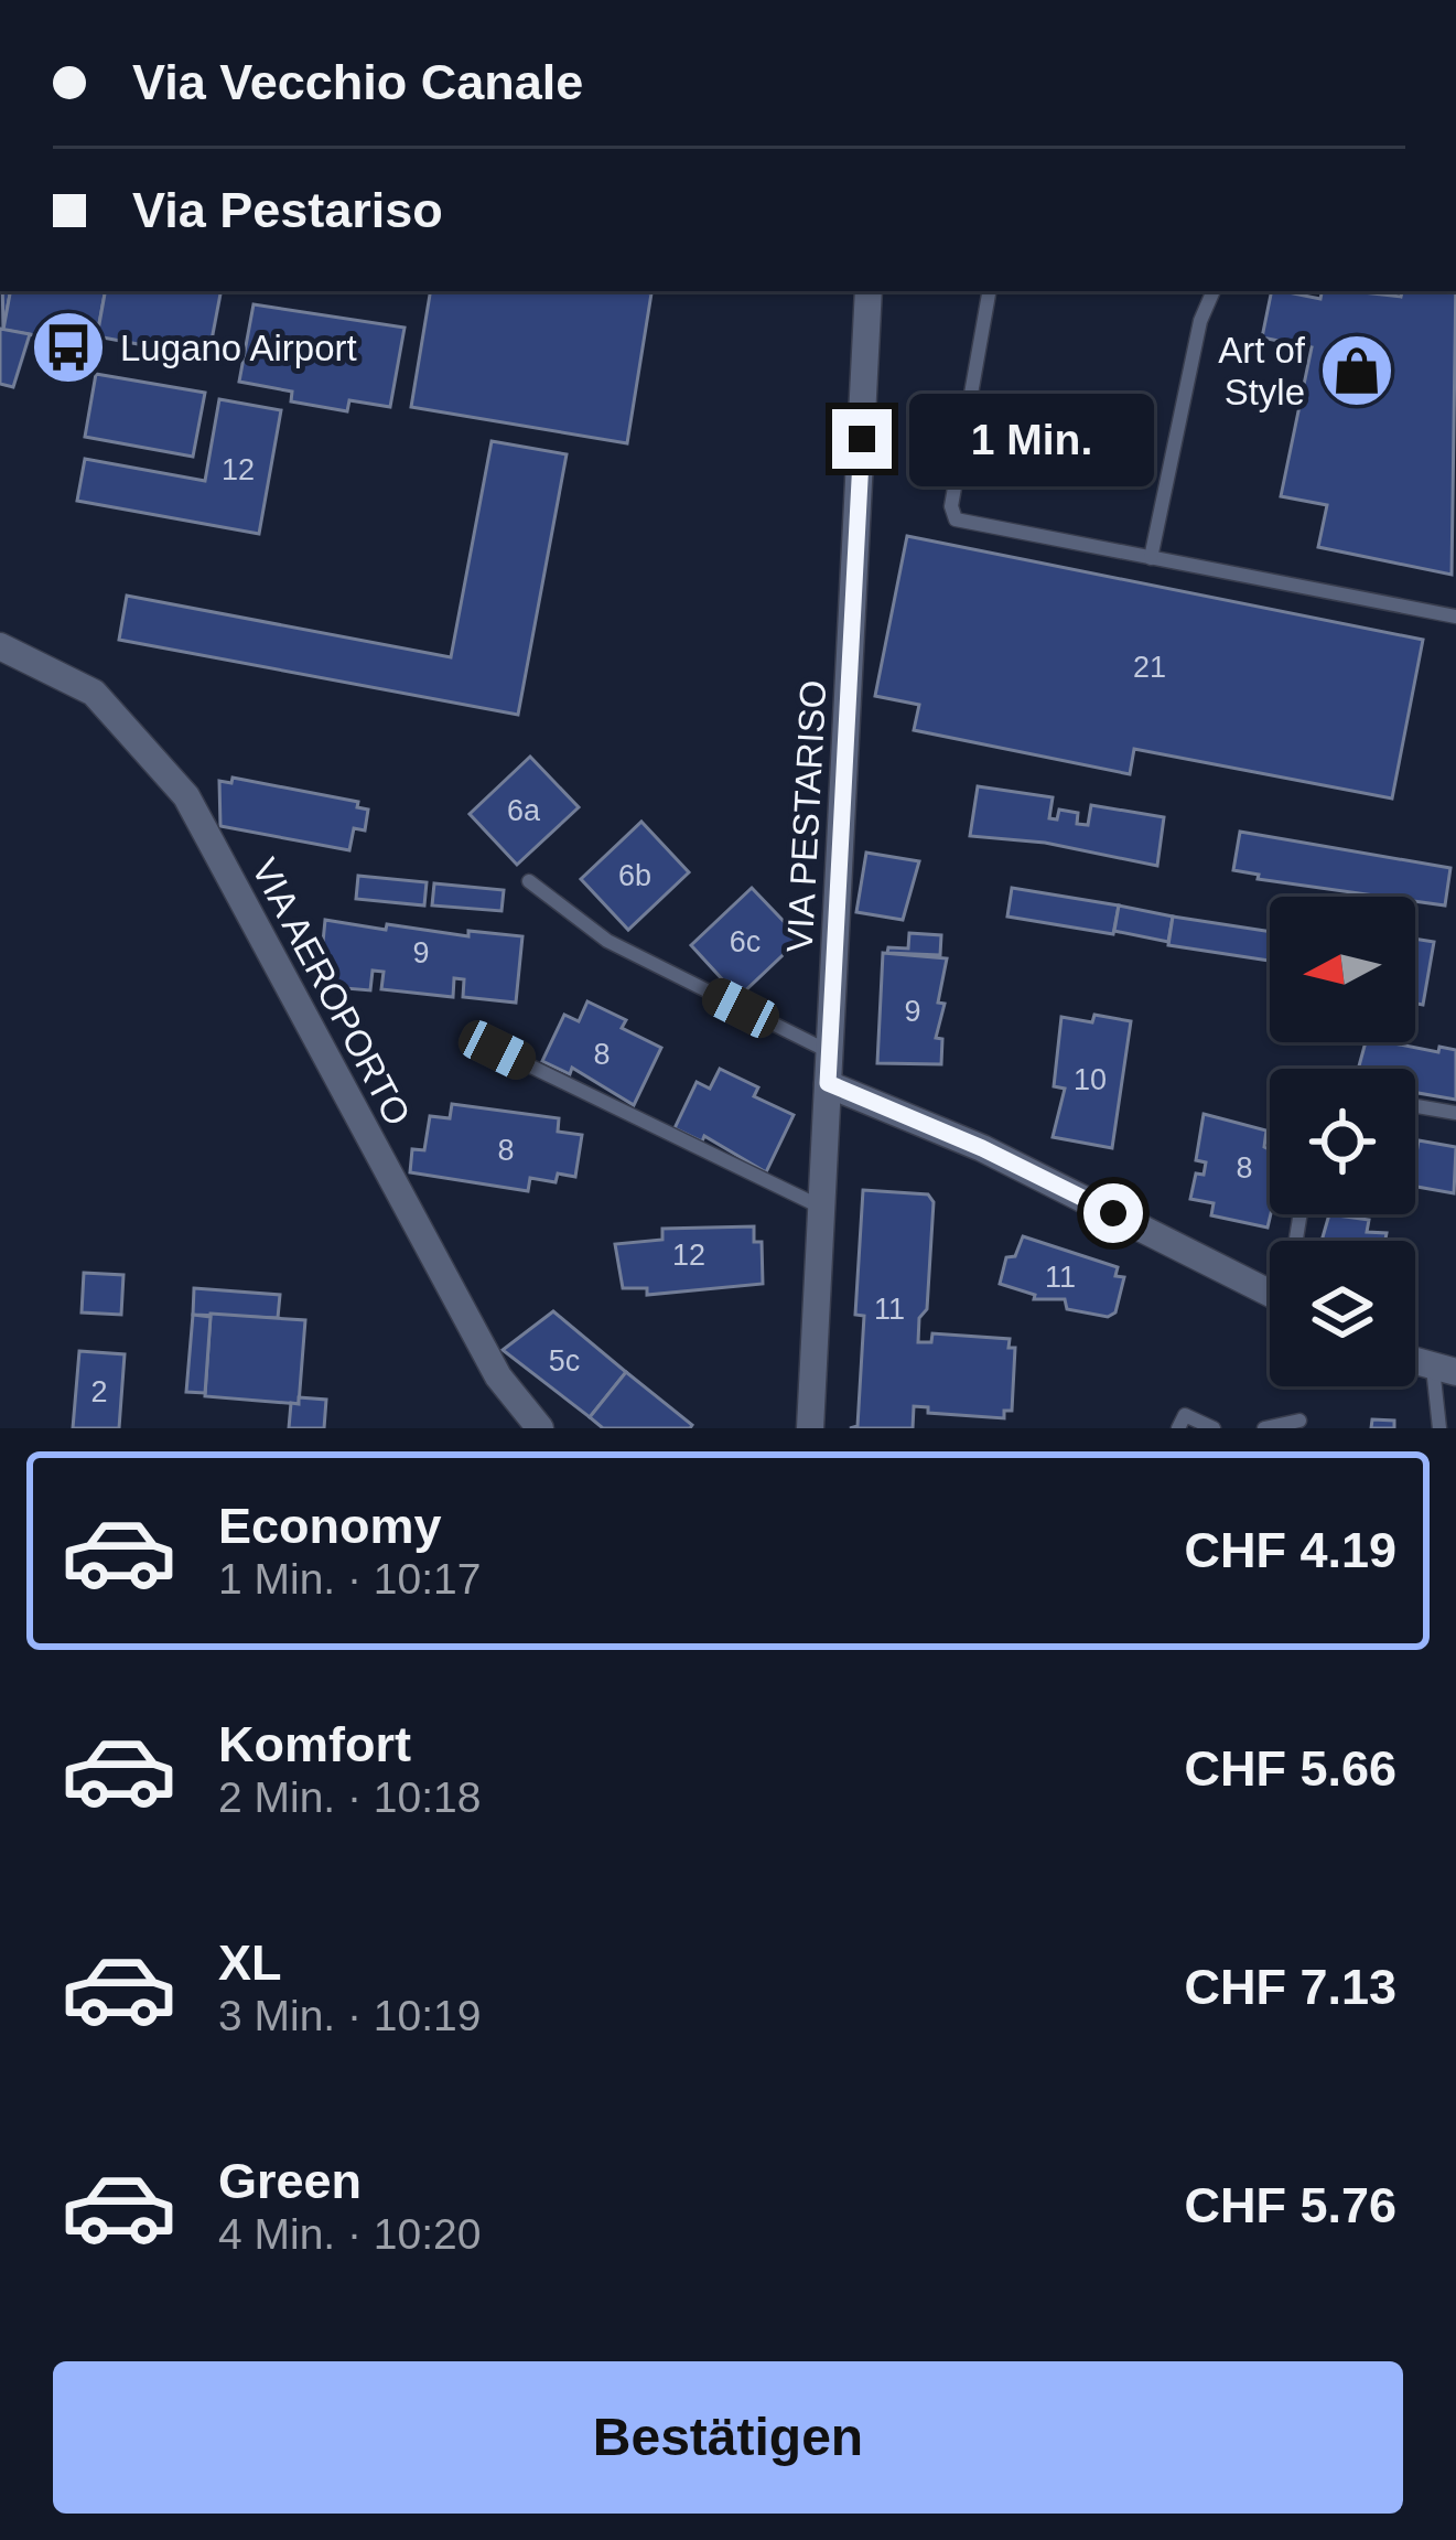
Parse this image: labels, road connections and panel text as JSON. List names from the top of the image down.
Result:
{
  "streets": {
    "street": ["VIA PESTARISO", "VIA AEROPORTO"]
  },
  "places": {
    "bus stop": ["Lugano Airport"],
    "shop": ["Art of Style"]
  },
  "house_numbers": [
    "12",
    "21",
    "6a",
    "6b",
    "6c",
    "9",
    "9",
    "8",
    "10",
    "8",
    "8",
    "12",
    "11",
    "11",
    "5c",
    "2"
  ],
  "north": "left",
  "page": {
    "banner": ["Via Vecchio Canale", "Via Pestariso"],
    "bubble": "1 Min.",
    "list": [
      {
        "name": "Economy",
        "note": "1 Min. · 10:17",
        "value": "CHF 4.19"
      },
      {
        "name": "Komfort",
        "note": "2 Min. · 10:18",
        "value": "CHF 5.66"
      },
      {
        "name": "XL",
        "note": "3 Min. · 10:19",
        "value": "CHF 7.13"
      },
      {
        "name": "Green",
        "note": "4 Min. · 10:20",
        "value": "CHF 5.76"
      }
    ],
    "buttons": "Bestätigen"
  }
}
